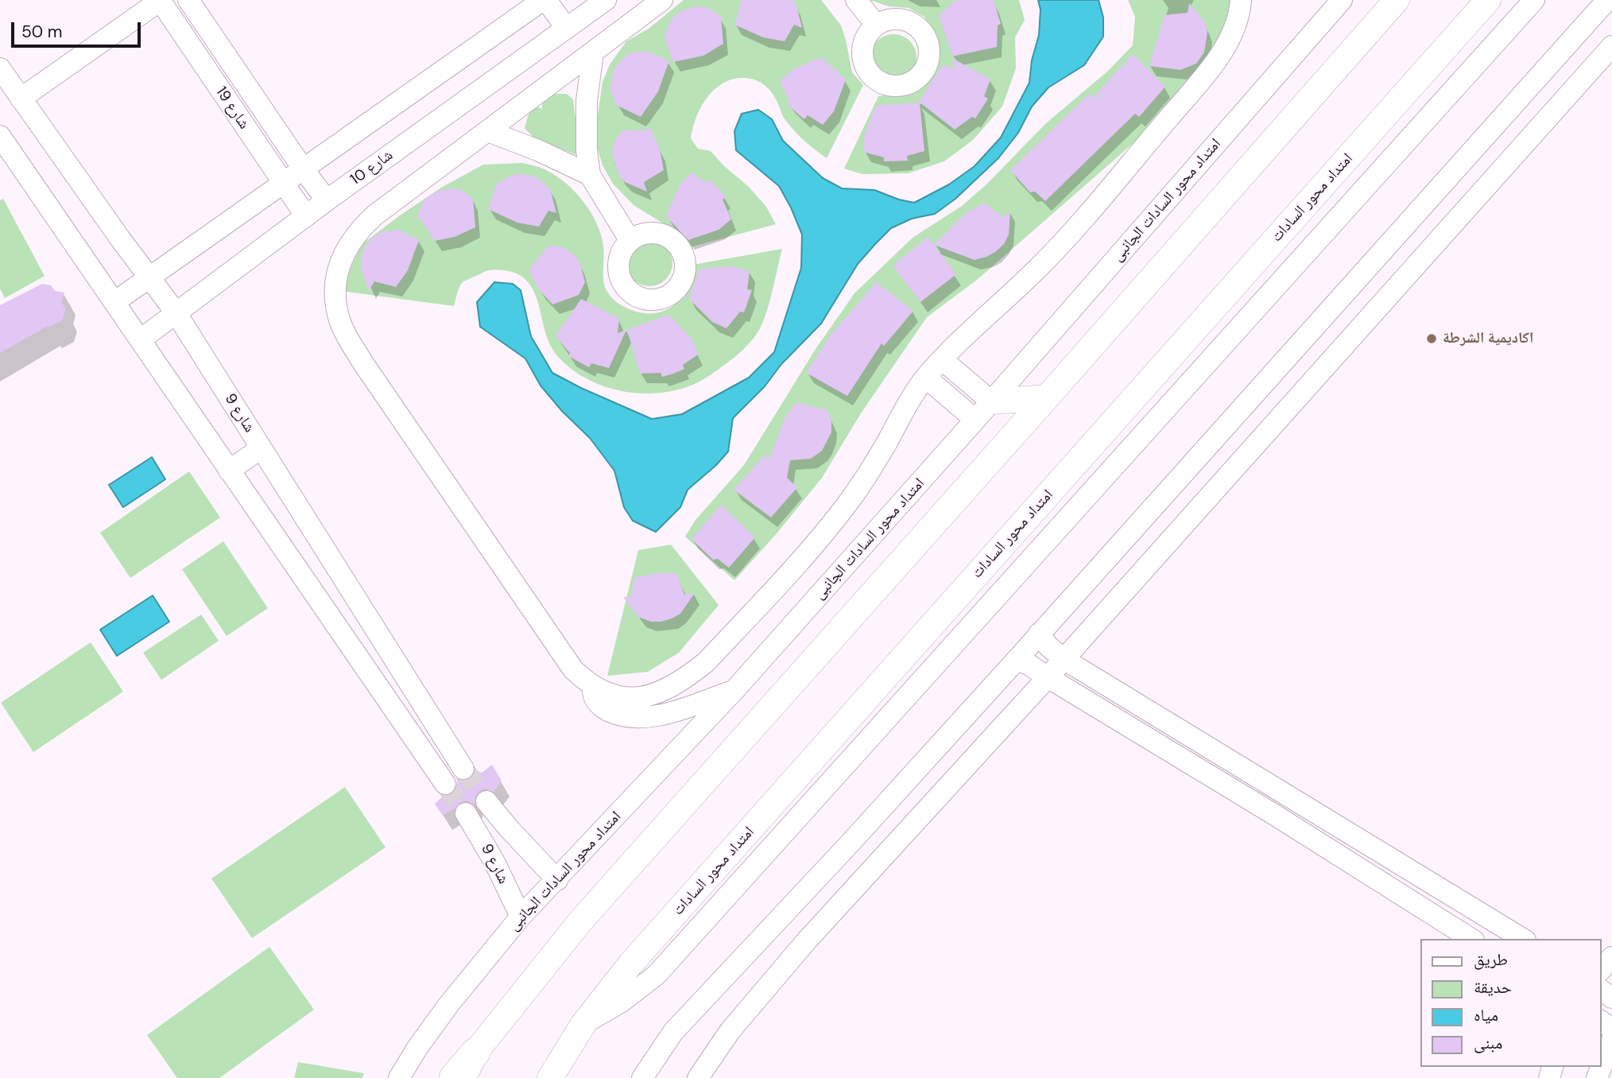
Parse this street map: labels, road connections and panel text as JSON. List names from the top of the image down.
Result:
{
  "streets": {
    "main road": ["امتداد محور السادات"],
    "street": [
      "شارع 19",
      "شارع 10",
      "امتداد محور السادات الجانبى",
      "شارع 9"
    ]
  },
  "crossings": [
    ["شارع 19", "شارع 10"],
    ["شارع 10", "شارع 9"],
    ["امتداد محور السادات الجانبى", "شارع 9"]
  ],
  "places": ["اكاديمية الشرطة"],
  "legend": [
    "طريق",
    "حديقة",
    "مياه",
    "مبنى"
  ],
  "scale_bar": "50 m"
}
